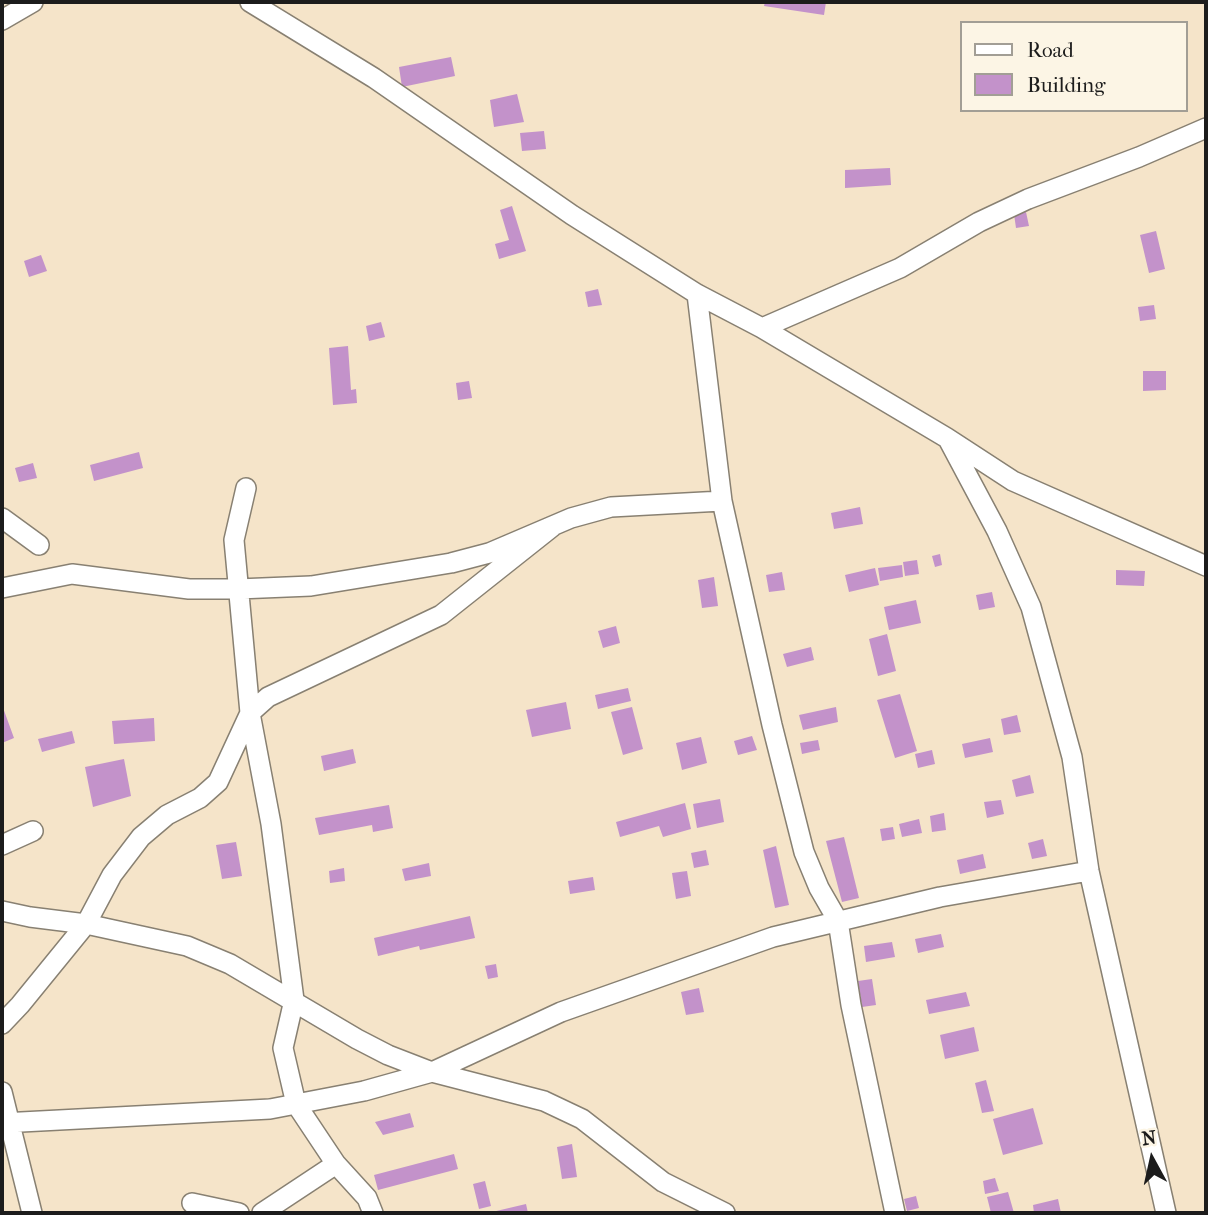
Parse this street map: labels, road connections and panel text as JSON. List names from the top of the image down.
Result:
{
  "legend": ["Road", "Building"],
  "north": "top"
}
